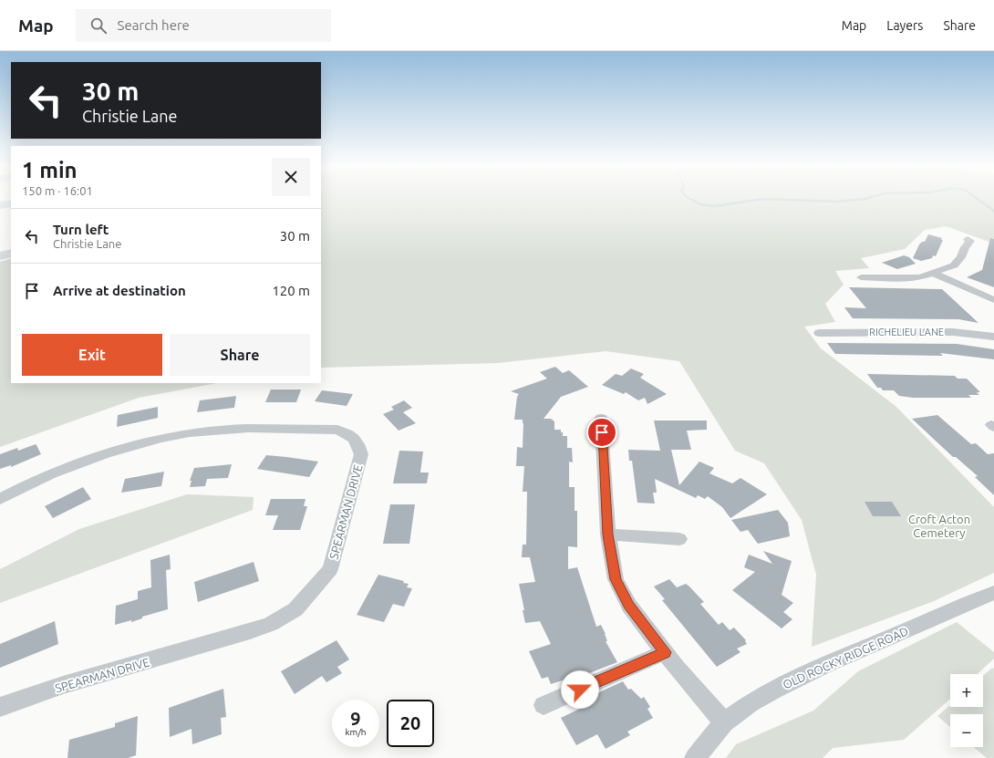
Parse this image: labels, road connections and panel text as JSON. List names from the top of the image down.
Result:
{
  "streets": {
    "street": ["RICHELIEU LANE", "SPEARMAN DRIVE", "OLD ROCKY RIDGE ROAD"]
  },
  "parks": ["Croft Acton Cemetery"],
  "page": {
    "header": "Map",
    "search": "Search here",
    "nav": ["Map", "Layers", "Share"],
    "turn": ["30 m", "Christie Lane"],
    "heading": ["1 min", "150 m · 16:01"],
    "list": [
      {
        "name": "Turn left",
        "note": "Christie Lane",
        "value": "30 m"
      },
      {
        "name": "Arrive at destination",
        "value": "120 m"
      }
    ],
    "buttons": ["Exit", "Share"],
    "map_buttons": ["+", "−"],
    "speed": "9 km/h",
    "limit": "20"
  }
}
